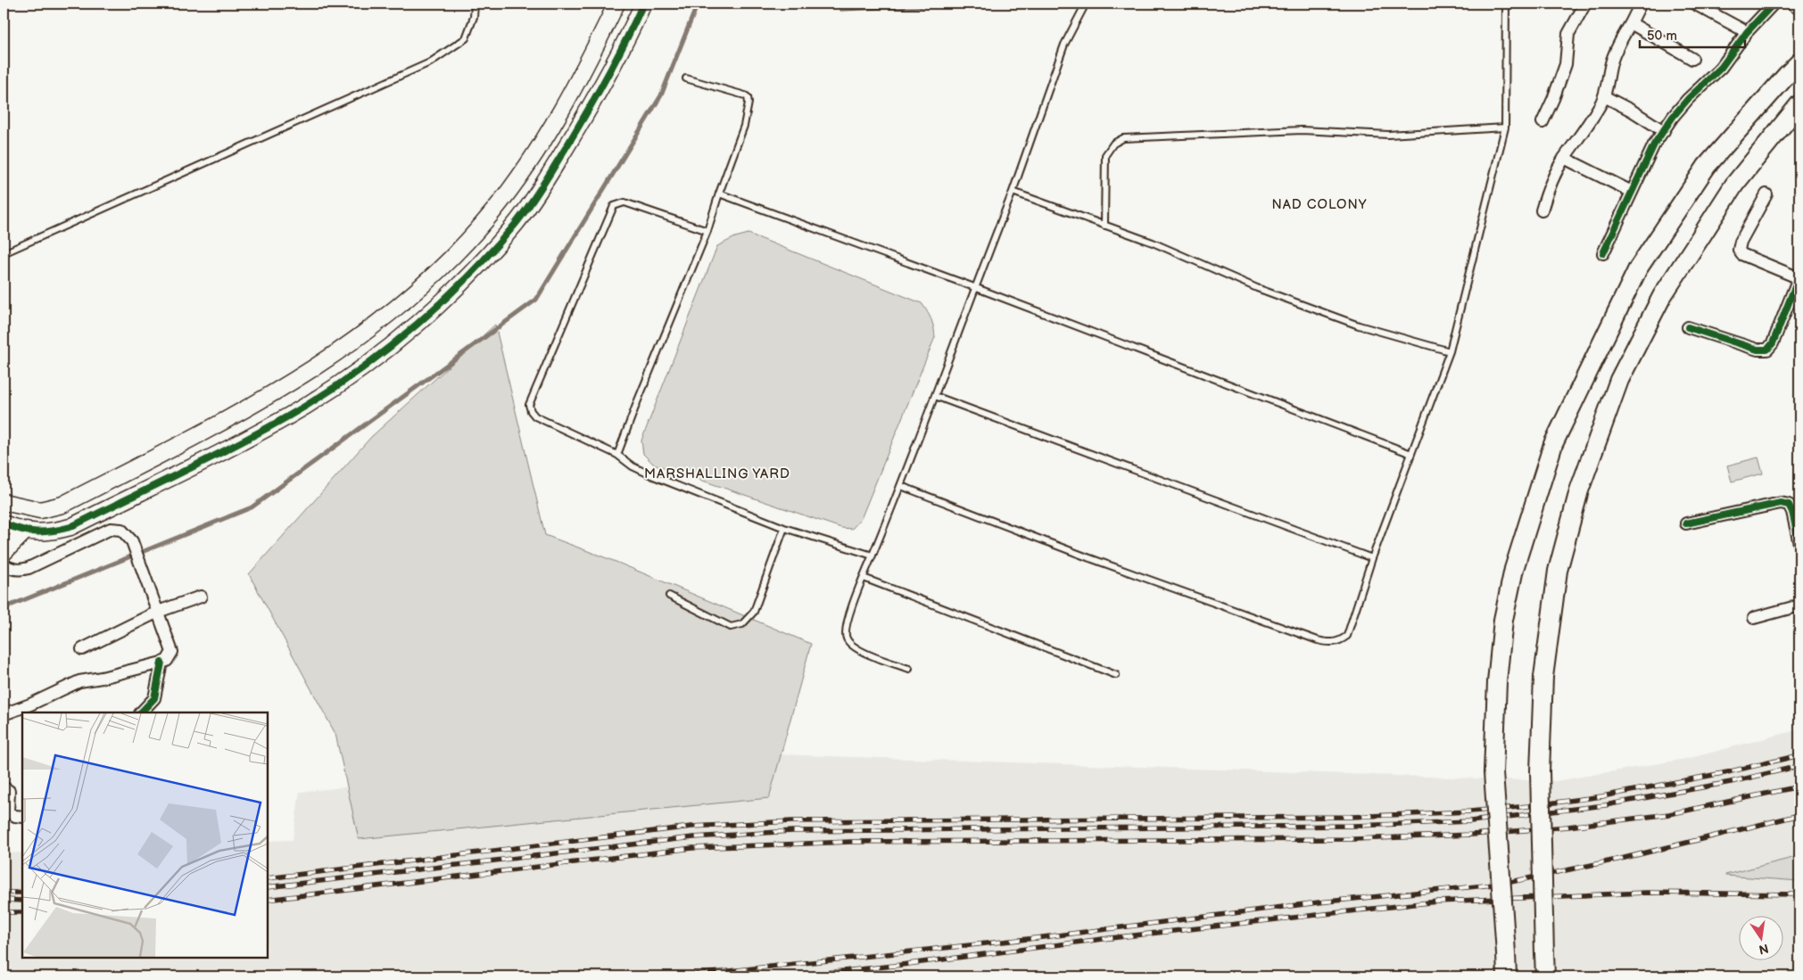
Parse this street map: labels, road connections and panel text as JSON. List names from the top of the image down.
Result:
{
  "districts": ["NAD COLONY", "MARSHALLING YARD"],
  "scale_bar": "50 m",
  "north": "bottom"
}
